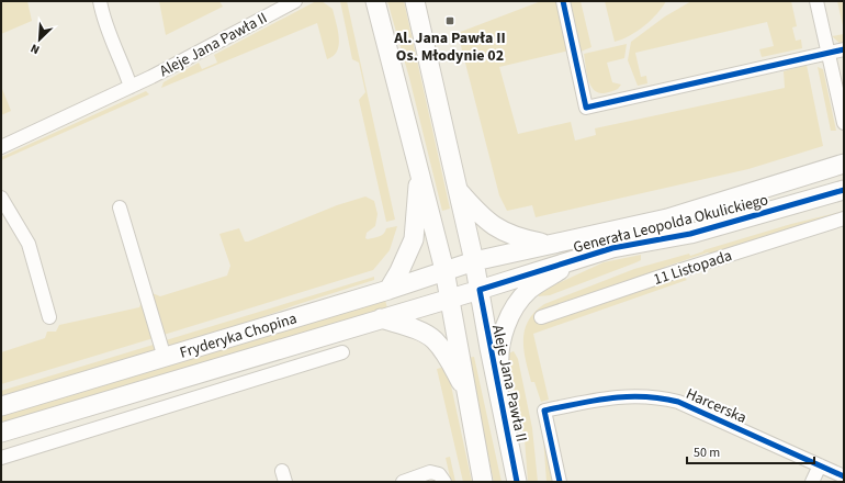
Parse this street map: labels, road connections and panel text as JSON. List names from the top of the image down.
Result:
{
  "streets": {
    "street": [
      "Aleje Jana Pawła II",
      "Generała Leopolda Okulickiego",
      "11 Listopada",
      "Fryderyka Chopina",
      "Harcerska"
    ]
  },
  "crossings": [
    ["Aleje Jana Pawła II", "Generała Leopolda Okulickiego"],
    ["Aleje Jana Pawła II", "Fryderyka Chopina"],
    ["Generała Leopolda Okulickiego", "Fryderyka Chopina"]
  ],
  "places": {
    "transit": ["Al. Jana Pawła II Os. Młodynie 02"]
  },
  "scale_bar": "50 m",
  "north": "bottom left"
}
